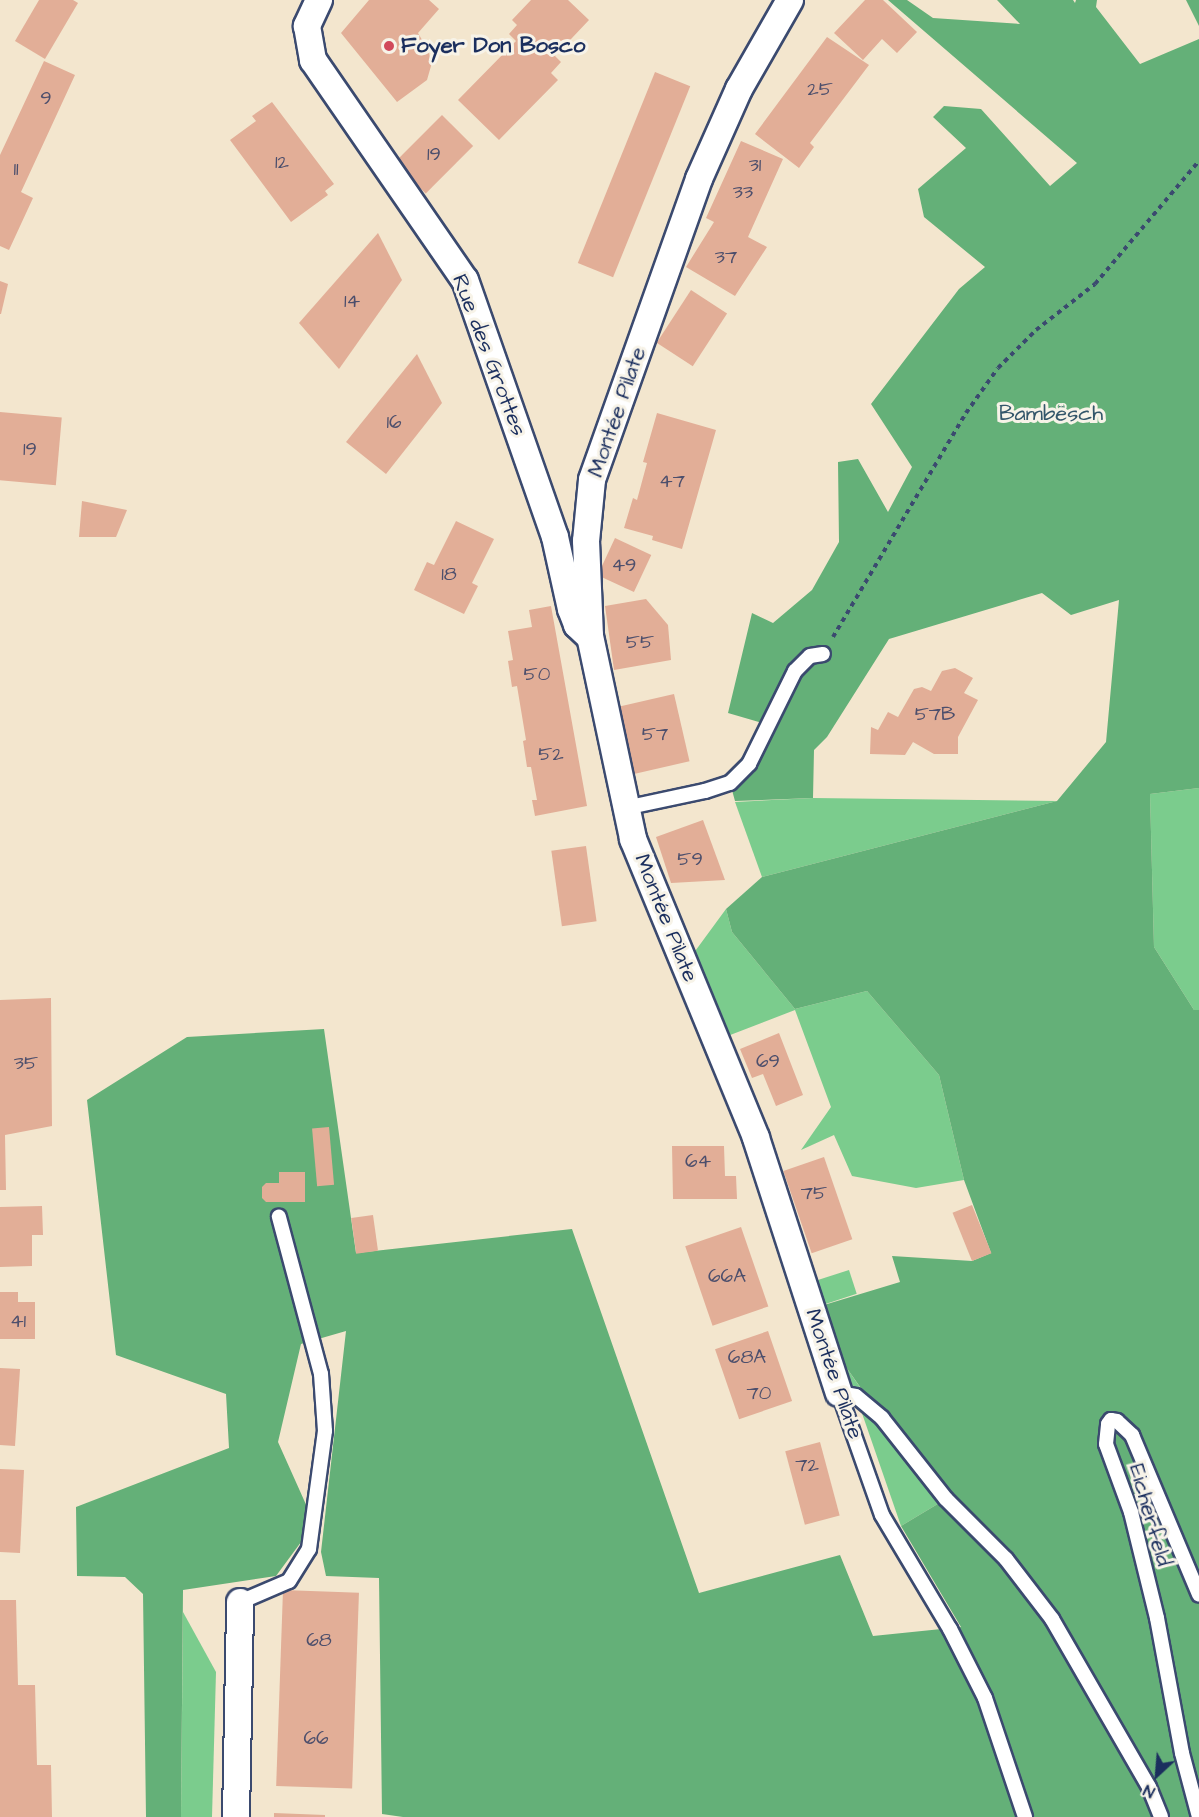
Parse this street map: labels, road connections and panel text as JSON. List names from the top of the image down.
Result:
{
  "streets": {
    "street": ["Rue des Grottes", "Montée Pilate"],
    "lane": ["Eicherfeld"]
  },
  "crossings": [
    ["Rue des Grottes", "Montée Pilate"]
  ],
  "parks": ["Bambësch"],
  "places": ["Foyer Don Bosco"],
  "house_numbers": [
    "25",
    "9",
    "19",
    "12",
    "31",
    "11",
    "33",
    "37",
    "14",
    "16",
    "19",
    "47",
    "49",
    "18",
    "55",
    "50",
    "57B",
    "57",
    "52",
    "59",
    "69",
    "35",
    "64",
    "75",
    "66A",
    "41",
    "68A",
    "70",
    "72",
    "68",
    "66"
  ],
  "north": "bottom left"
}
